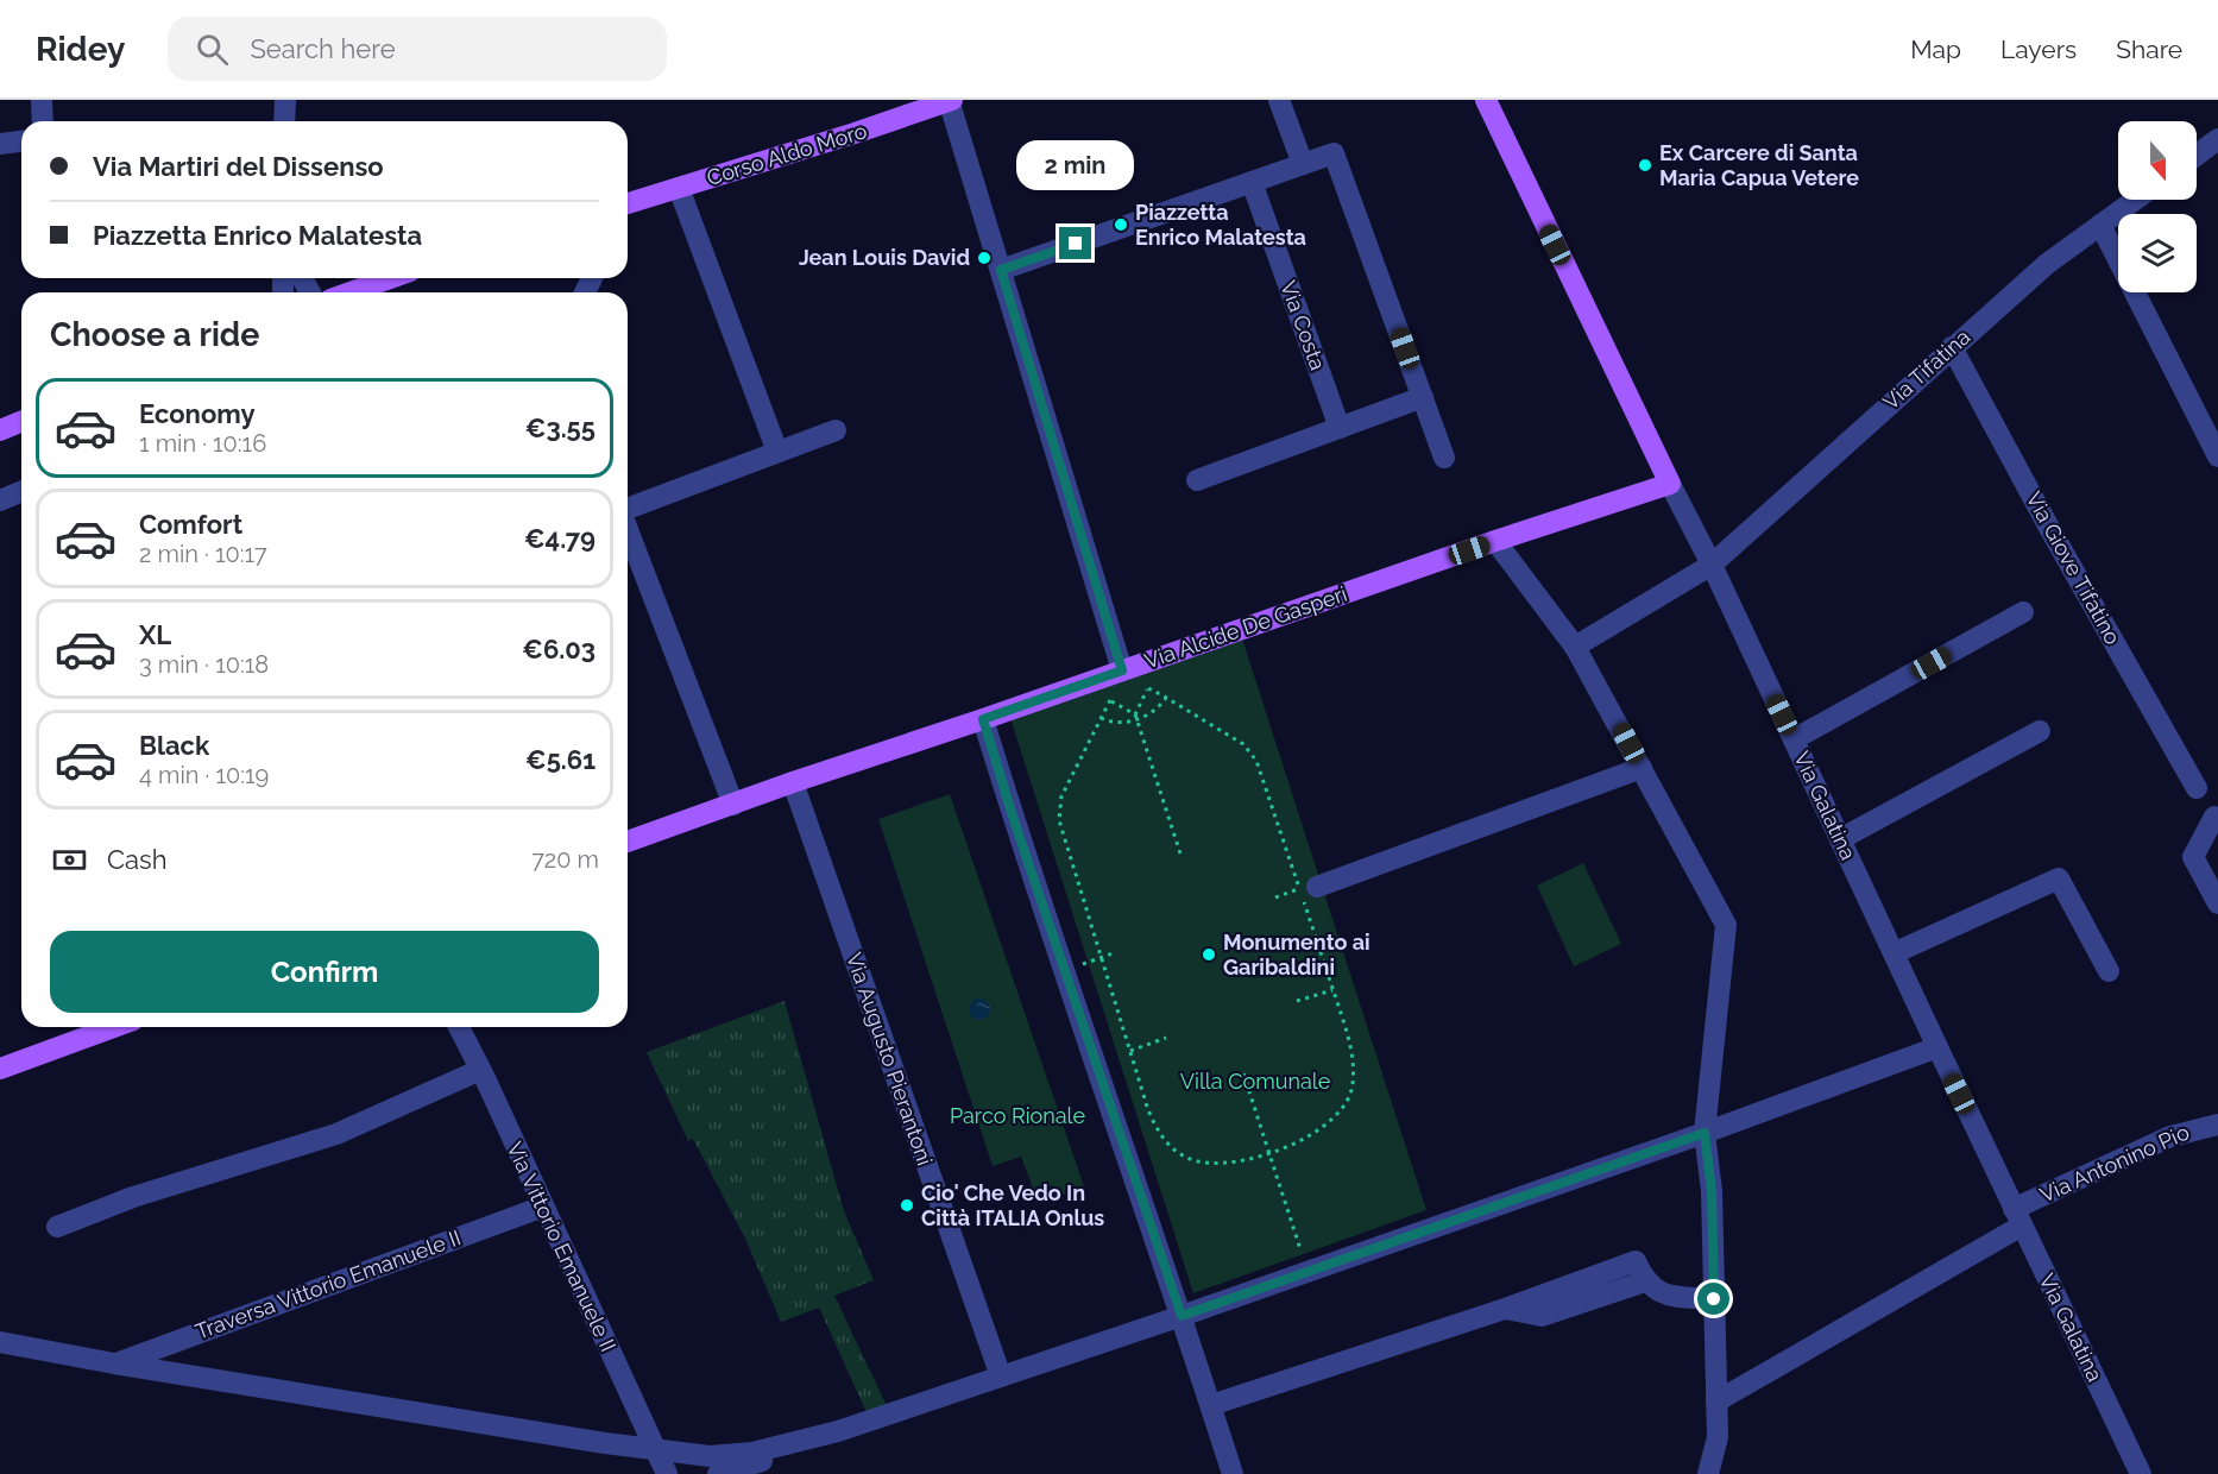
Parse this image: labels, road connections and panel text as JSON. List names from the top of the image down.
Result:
{
  "streets": {
    "main road": ["Corso Aldo Moro", "Via Alcide De Gasperi", "Via Galatina"],
    "street": [
      "Via Costa",
      "Via Tifatina",
      "Via Giove Tifatino",
      "Via Augusto Pierantoni",
      "Via Antonino Pio",
      "Via Vittorio Emanuele II",
      "Traversa Vittorio Emanuele II"
    ]
  },
  "crossings": [
    ["Via Tifatina", "Via Giove Tifatino"],
    ["Via Tifatina", "Via Galatina"],
    ["Via Alcide De Gasperi", "Via Galatina"],
    ["Via Alcide De Gasperi", "Via Augusto Pierantoni"],
    ["Via Galatina", "Via Antonino Pio"],
    ["Via Vittorio Emanuele II", "Traversa Vittorio Emanuele II"]
  ],
  "parks": ["Villa Comunale", "Parco Rionale"],
  "places": [
    "Ex Carcere di Santa Maria Capua Vetere",
    "Piazzetta Enrico Malatesta",
    "Jean Louis David",
    "Monumento ai Garibaldini",
    "Cio' Che Vedo In Città ITALIA Onlus"
  ],
  "north": "bottom",
  "page": {
    "header": "Ridey",
    "search": "Search here",
    "nav": ["Map", "Layers", "Share"],
    "banner": ["Via Martiri del Dissenso", "Piazzetta Enrico Malatesta"],
    "bubble": "2 min",
    "heading": "Choose a ride",
    "list": [
      {
        "name": "Economy",
        "note": "1 min · 10:16",
        "value": "€3.55"
      },
      {
        "name": "Comfort",
        "note": "2 min · 10:17",
        "value": "€4.79"
      },
      {
        "name": "XL",
        "note": "3 min · 10:18",
        "value": "€6.03"
      },
      {
        "name": "Black",
        "note": "4 min · 10:19",
        "value": "€5.61"
      }
    ],
    "pay": ["Cash", "720 m"],
    "buttons": "Confirm"
  }
}
